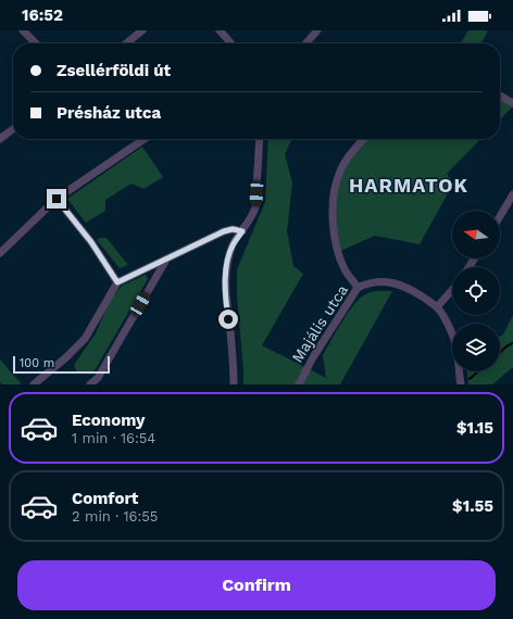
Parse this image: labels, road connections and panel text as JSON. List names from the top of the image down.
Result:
{
  "streets": {
    "street": ["Majális utca"]
  },
  "districts": ["HARMATOK"],
  "scale_bar": "100 m",
  "north": "left",
  "page": {
    "status": "16:52",
    "banner": ["Zsellérföldi út", "Présház utca"],
    "scale": "100 m",
    "list": [
      {
        "name": "Economy",
        "note": "1 min · 16:54",
        "value": "$1.15"
      },
      {
        "name": "Comfort",
        "note": "2 min · 16:55",
        "value": "$1.55"
      }
    ],
    "buttons": "Confirm"
  }
}
